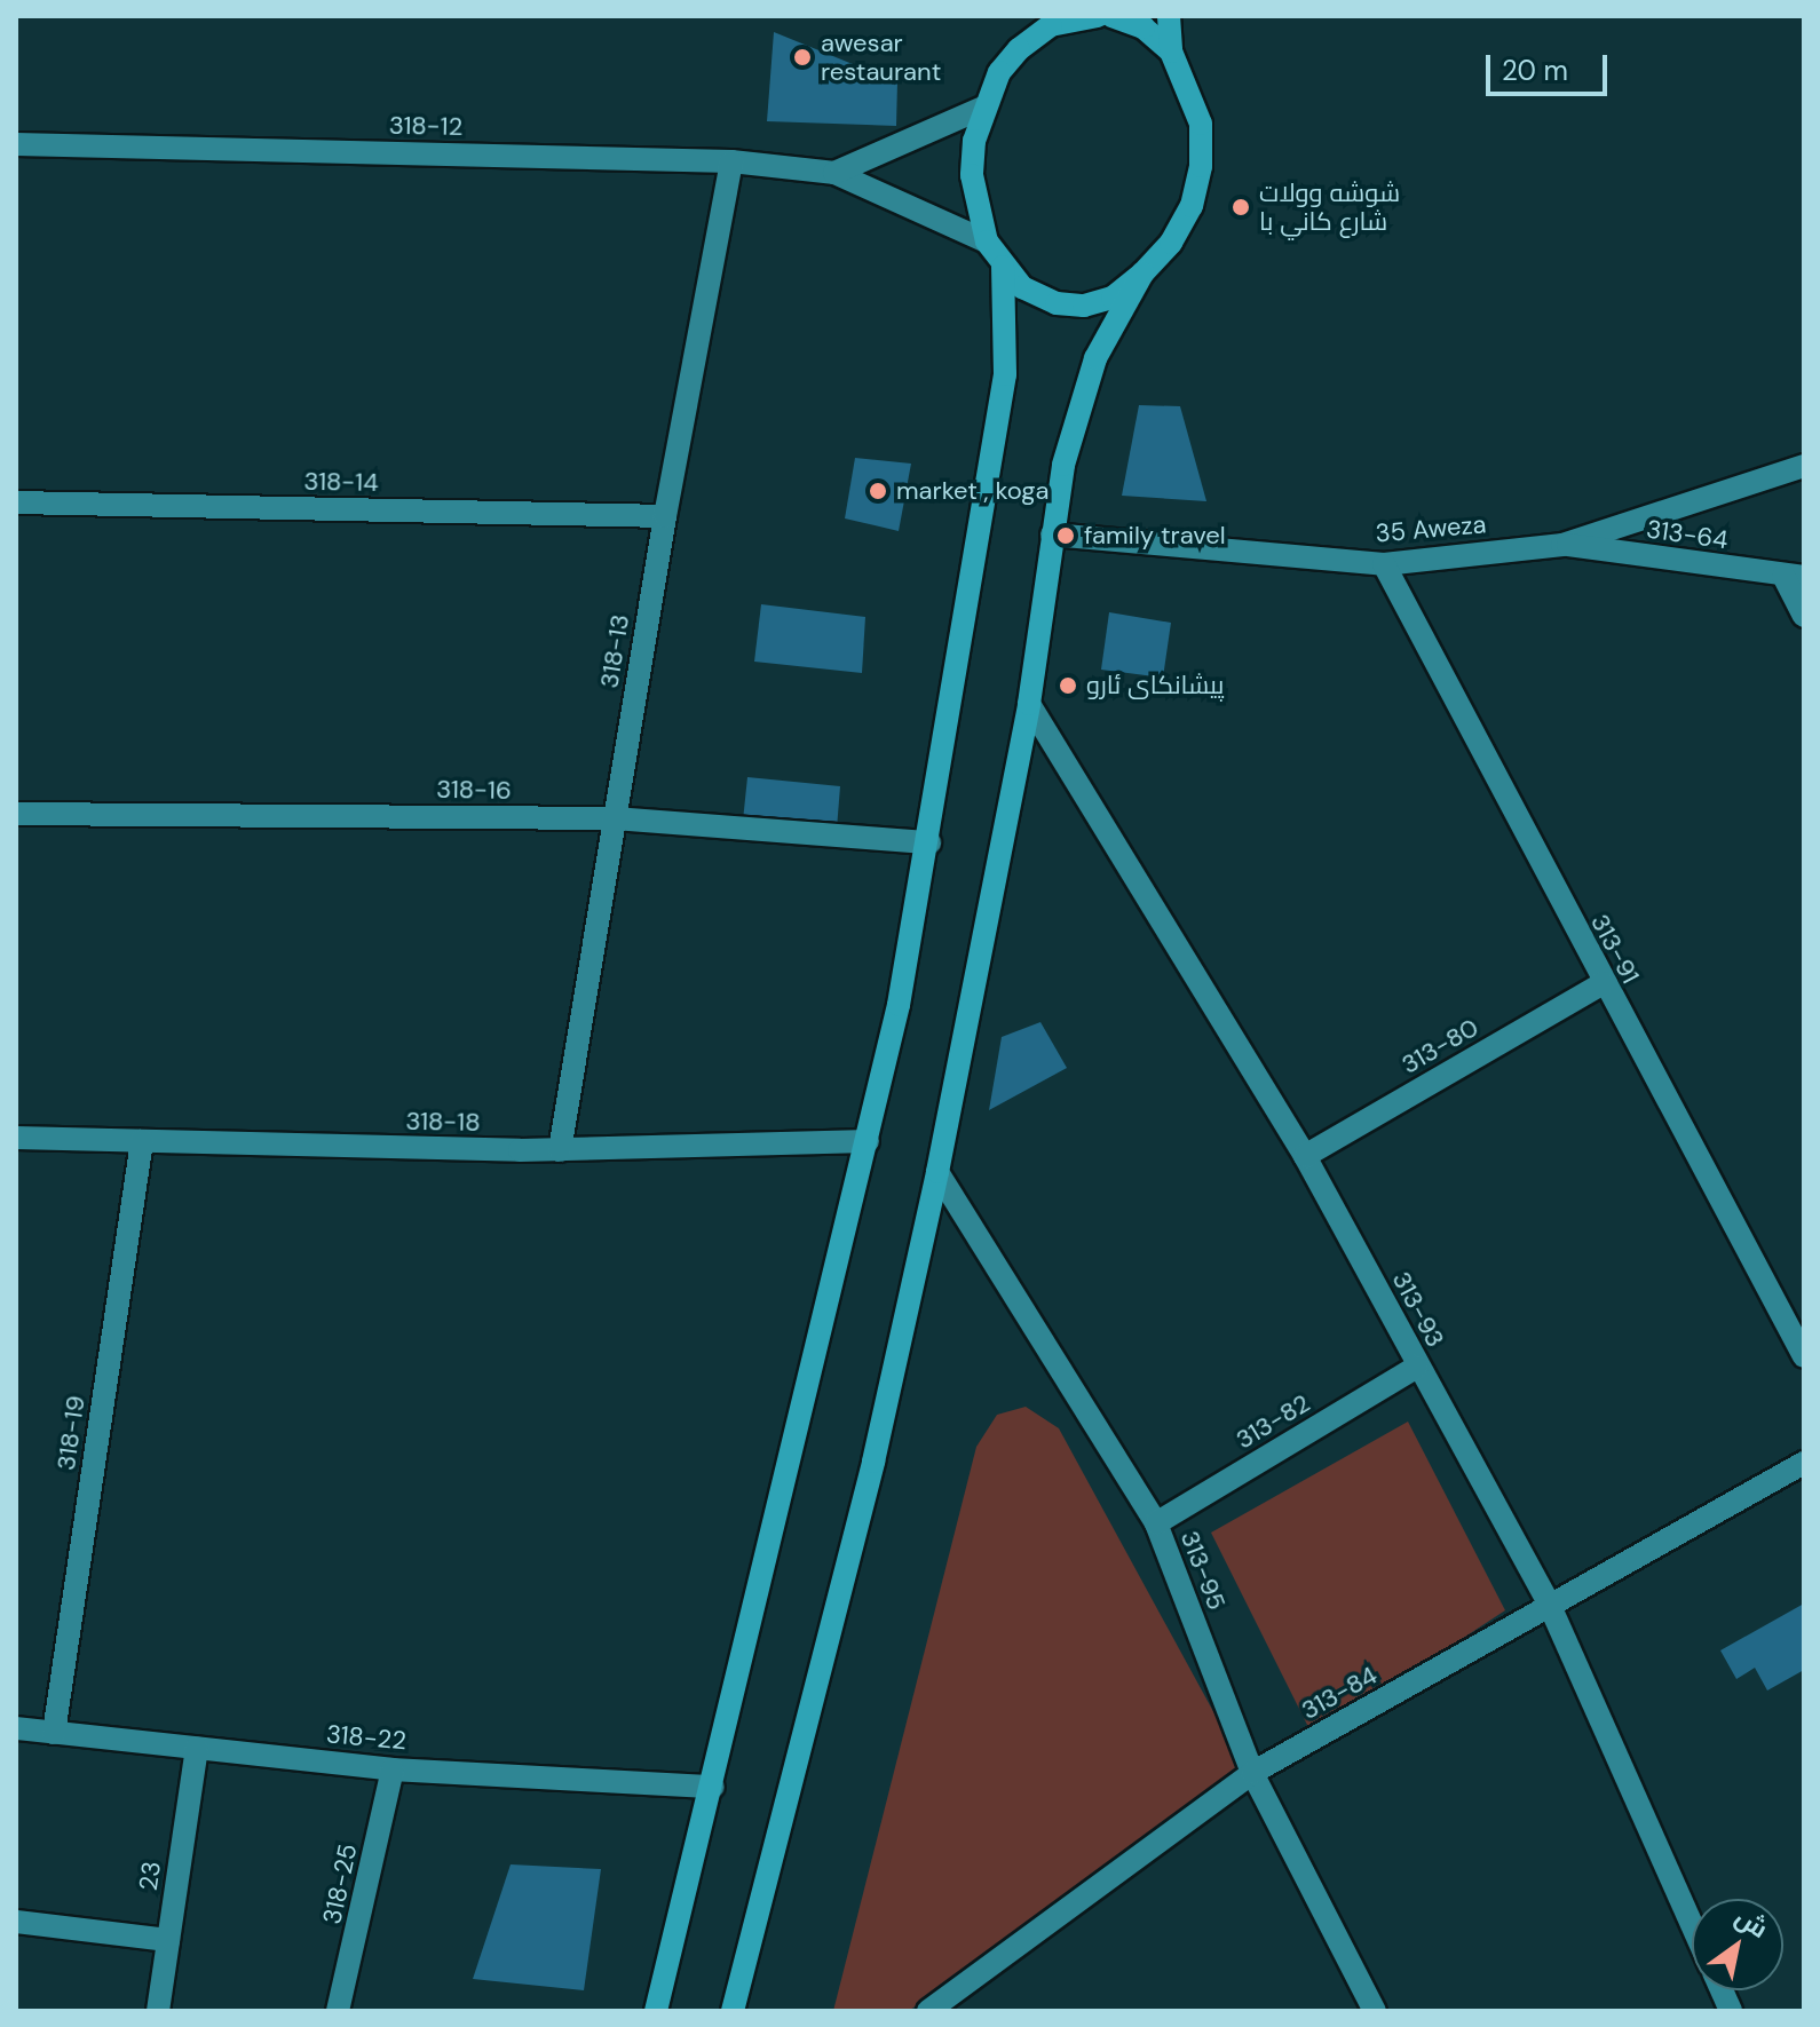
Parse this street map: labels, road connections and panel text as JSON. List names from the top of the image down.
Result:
{
  "streets": {
    "street": [
      "318-12",
      "318-14",
      "35 Aweza",
      "313-64",
      "318-13",
      "318-16",
      "313-91",
      "313-80",
      "318-18",
      "313-93",
      "313-82",
      "318-19",
      "313-95",
      "313-84",
      "318-22",
      "23",
      "318-25"
    ]
  },
  "crossings": [
    ["318-12", "318-13"],
    ["318-14", "318-13"],
    ["35 Aweza", "313-64"],
    ["35 Aweza", "313-91"],
    ["318-13", "318-16"],
    ["318-13", "318-18"],
    ["313-91", "313-80"],
    ["313-80", "313-93"],
    ["318-18", "318-19"],
    ["313-93", "313-82"],
    ["313-93", "313-84"],
    ["313-82", "313-95"],
    ["318-19", "318-22"],
    ["313-95", "313-84"],
    ["318-22", "23"],
    ["318-22", "318-25"]
  ],
  "places": [
    "awesar restaurant",
    "شوشه وولات شارع كاني با",
    "market , koga",
    "family travel",
    "پیشانکای ئارو"
  ],
  "scale_bar": "20 m",
  "north": "top right"
}
